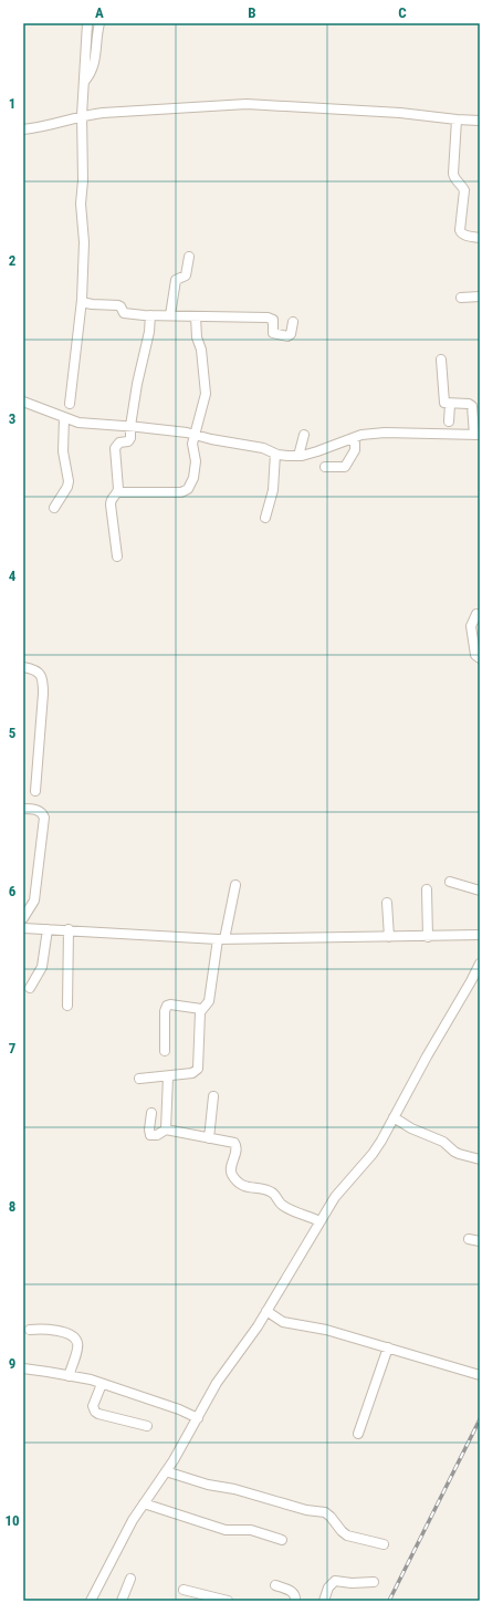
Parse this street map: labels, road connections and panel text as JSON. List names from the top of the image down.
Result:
{
  "grid": {
    "columns": ["A", "B", "C"],
    "rows": [
      "1",
      "2",
      "3",
      "4",
      "5",
      "6",
      "7",
      "8",
      "9",
      "10"
    ]
  }
}
